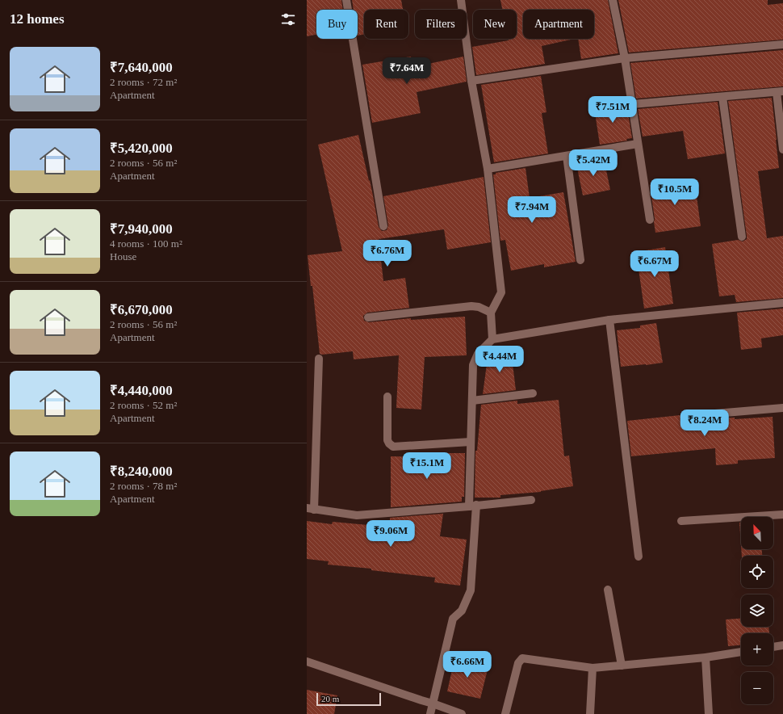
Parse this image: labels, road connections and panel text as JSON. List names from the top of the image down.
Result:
{
  "scale_bar": "20 m",
  "north": "top left",
  "page": {
    "heading": "12 homes",
    "chip": [
      "Buy",
      "Rent",
      "Filters",
      "New",
      "Apartment"
    ],
    "list": [
      {
        "name": "₹7,640,000",
        "note": "2 rooms · 72 m² · Apartment"
      },
      {
        "name": "₹5,420,000",
        "note": "2 rooms · 56 m² · Apartment"
      },
      {
        "name": "₹7,940,000",
        "note": "4 rooms · 100 m² · House"
      },
      {
        "name": "₹6,670,000",
        "note": "2 rooms · 56 m² · Apartment"
      },
      {
        "name": "₹4,440,000",
        "note": "2 rooms · 52 m² · Apartment"
      },
      {
        "name": "₹8,240,000",
        "note": "2 rooms · 78 m² · Apartment"
      }
    ],
    "price": [
      "₹7.64M",
      "₹7.51M",
      "₹5.42M",
      "₹10.5M",
      "₹7.94M",
      "₹6.76M",
      "₹6.67M",
      "₹4.44M",
      "₹8.24M",
      "₹15.1M",
      "₹9.06M",
      "₹6.66M"
    ],
    "map_buttons": ["+", "−"],
    "scale": "20 m"
  }
}
